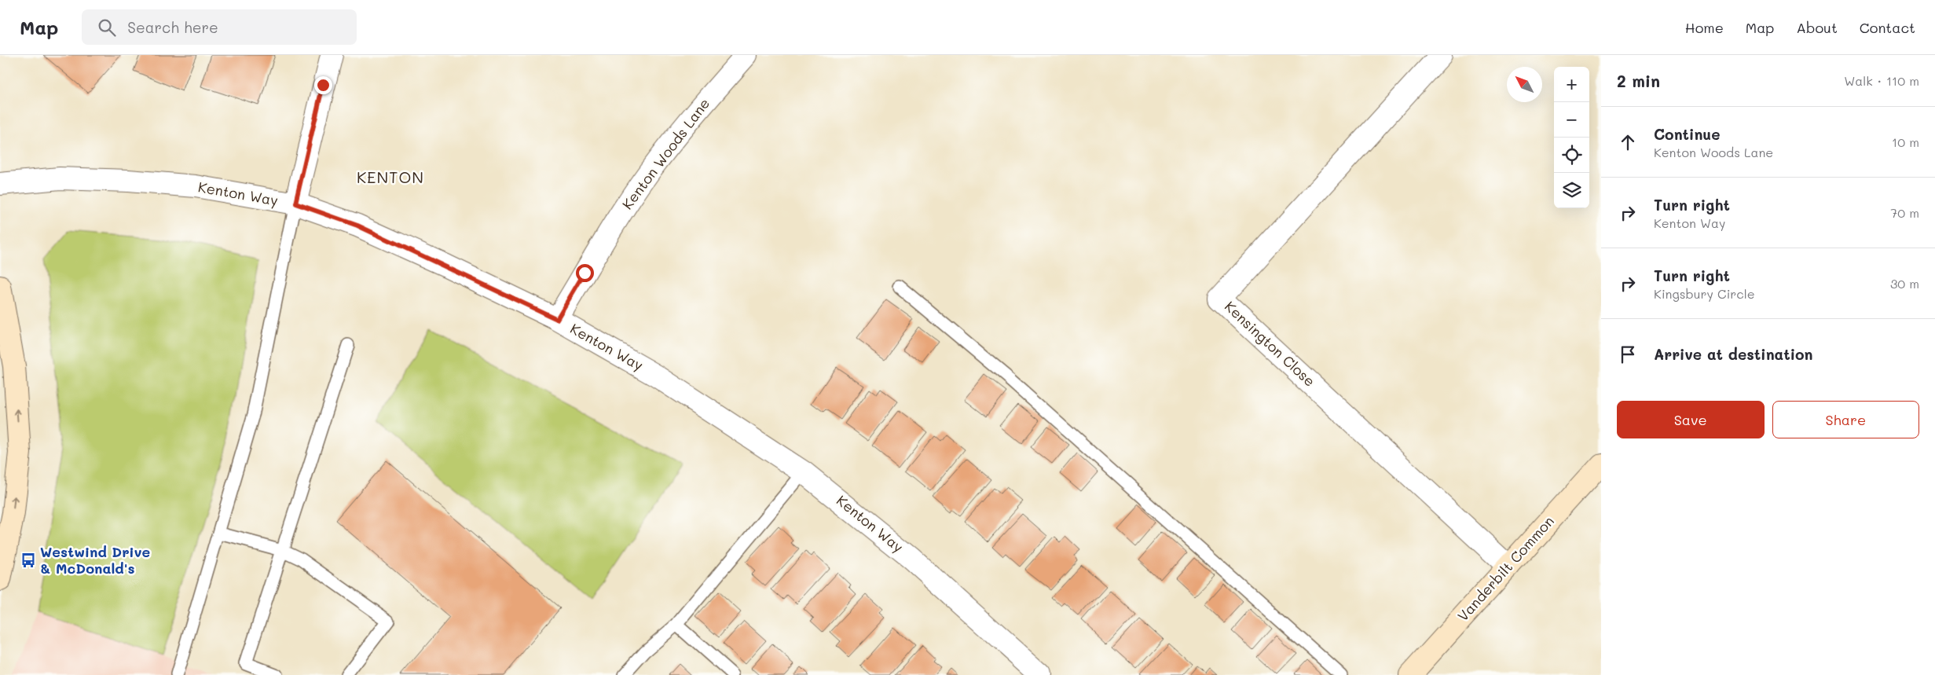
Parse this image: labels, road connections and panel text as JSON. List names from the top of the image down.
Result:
{
  "streets": {
    "street": [
      "Kenton Woods Lane",
      "Kenton Way",
      "Kensington Close",
      "Vanderbilt Common"
    ]
  },
  "crossings": [
    ["Kenton Woods Lane", "Kenton Way"],
    ["Kensington Close", "Vanderbilt Common"]
  ],
  "districts": ["KENTON"],
  "places": {
    "bus stop": ["Westwind Drive & McDonald's"]
  },
  "north": "top left",
  "page": {
    "header": "Map",
    "search": "Search here",
    "nav": [
      "Home",
      "Map",
      "About",
      "Contact"
    ],
    "heading": ["2 min", "Walk · 110 m"],
    "map_buttons": ["+", "−"],
    "list": [
      ["Continue", "Kenton Woods Lane", "10 m"],
      ["Turn right", "Kenton Way", "70 m"],
      ["Turn right", "Kingsbury Circle", "30 m"],
      "Arrive at destination"
    ],
    "buttons": ["Save", "Share"]
  }
}
